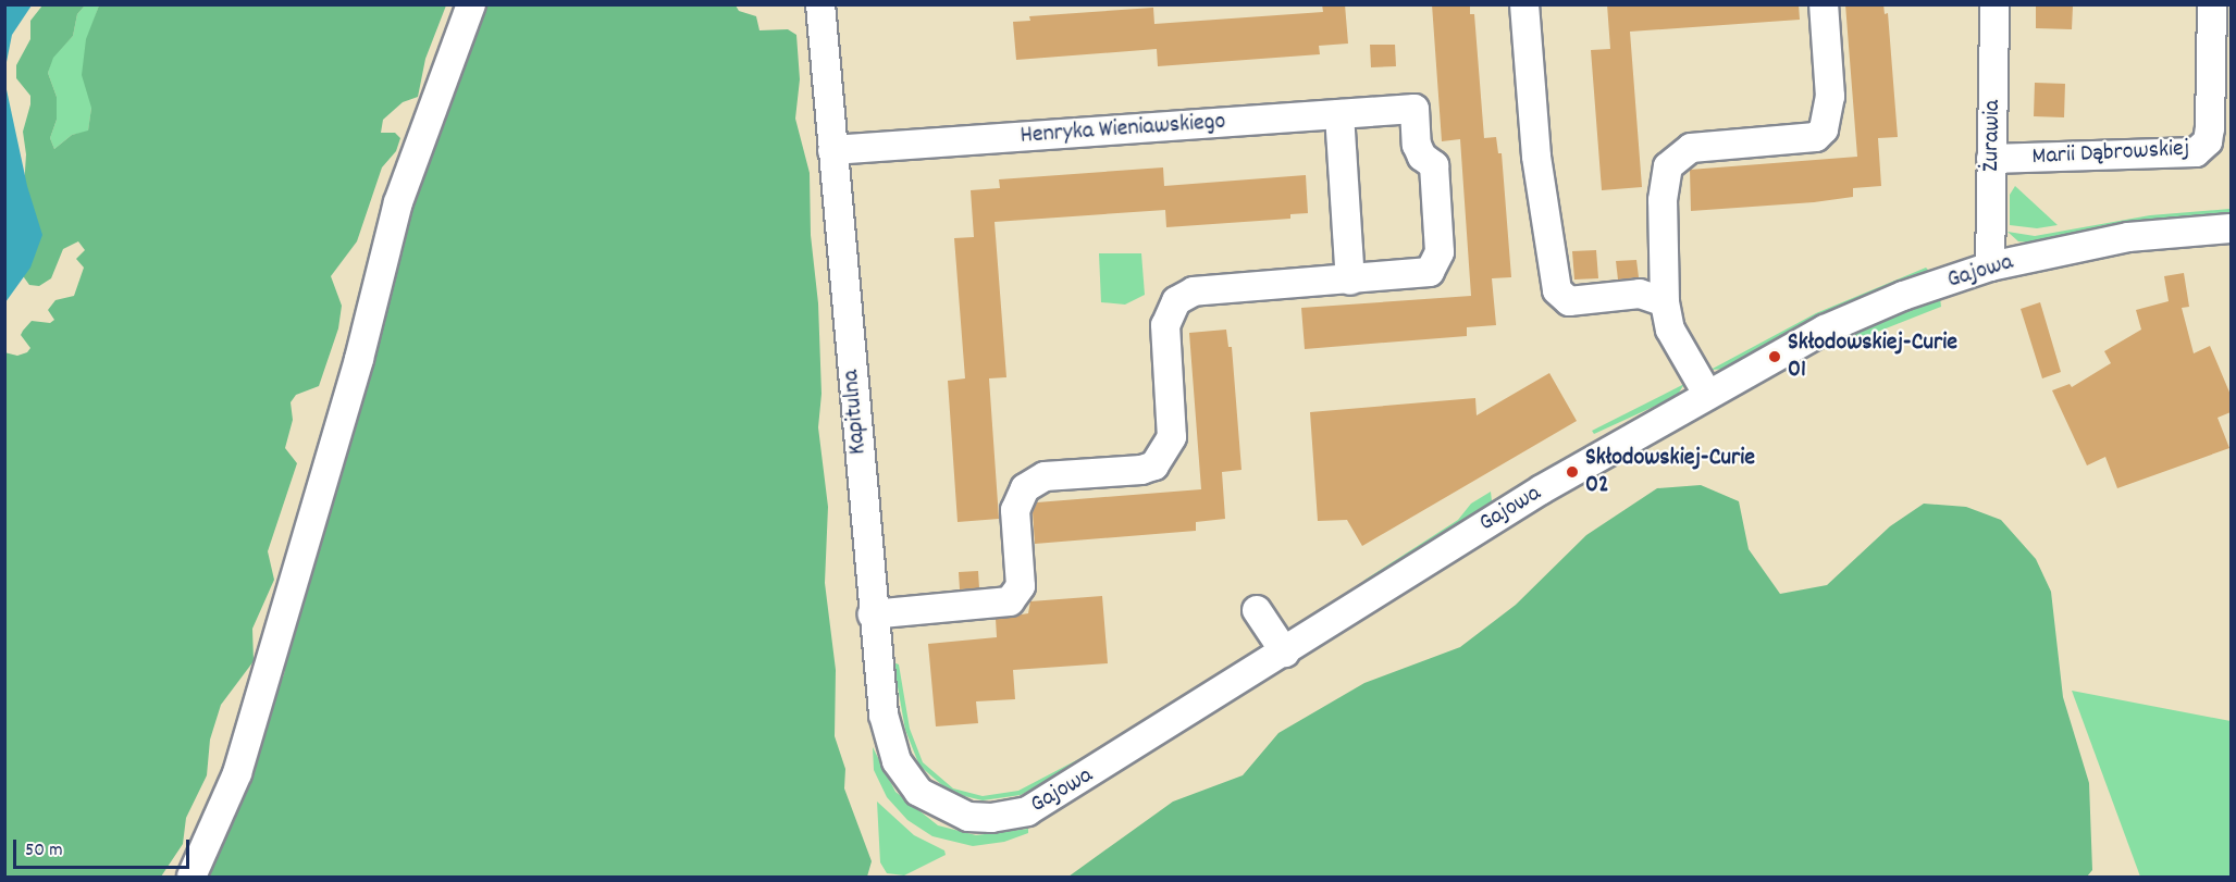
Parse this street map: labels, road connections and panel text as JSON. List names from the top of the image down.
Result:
{
  "streets": {
    "street": [
      "Henryka Wieniawskiego",
      "Żurawia",
      "Marii Dąbrowskiej",
      "Gajowa",
      "Kapitulna"
    ]
  },
  "crossings": [
    ["Henryka Wieniawskiego", "Kapitulna"],
    ["Żurawia", "Marii Dąbrowskiej"],
    ["Żurawia", "Gajowa"],
    ["Gajowa", "Kapitulna"]
  ],
  "places": ["Skłodowskiej-Curie 01", "Skłodowskiej-Curie 02"],
  "scale_bar": "50 m"
}
